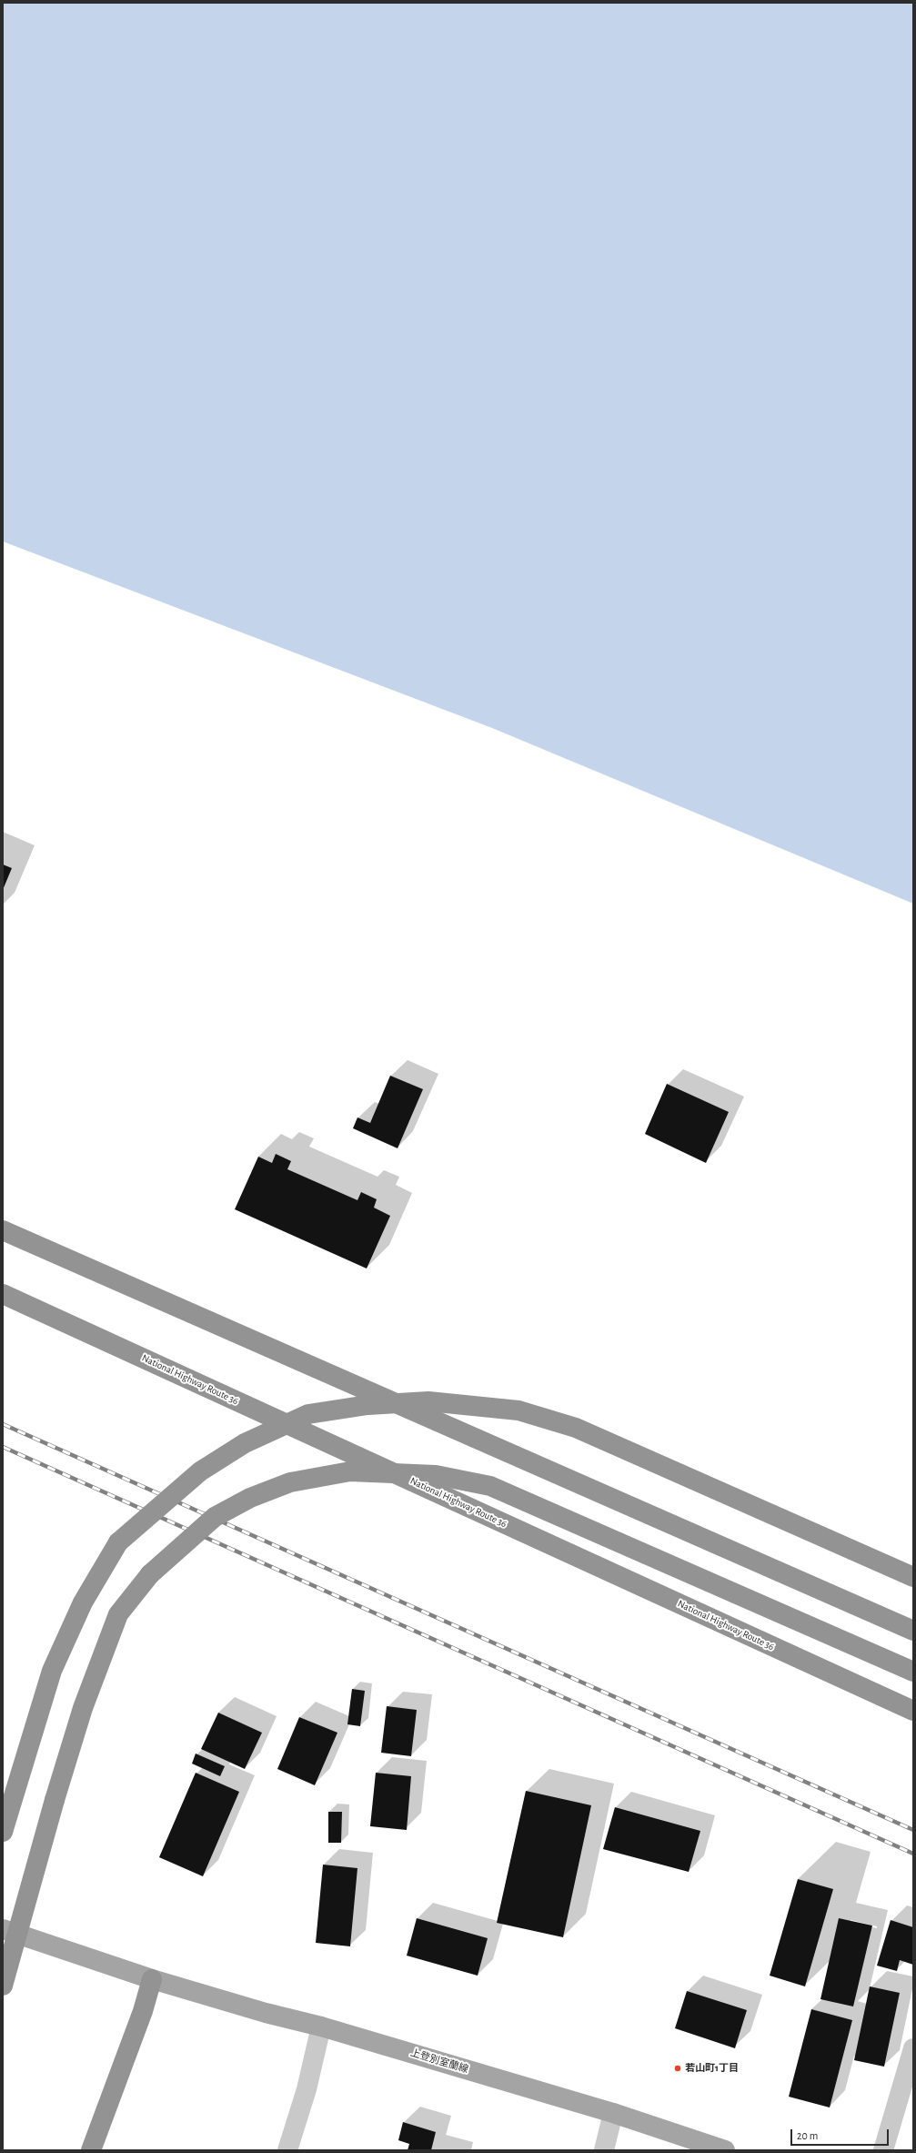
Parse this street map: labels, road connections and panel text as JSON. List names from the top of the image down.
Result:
{
  "streets": {
    "highway": ["National Highway Route 36"],
    "main road": ["上登別室蘭線"]
  },
  "places": ["若山町1丁目"],
  "scale_bar": "20 m"
}
